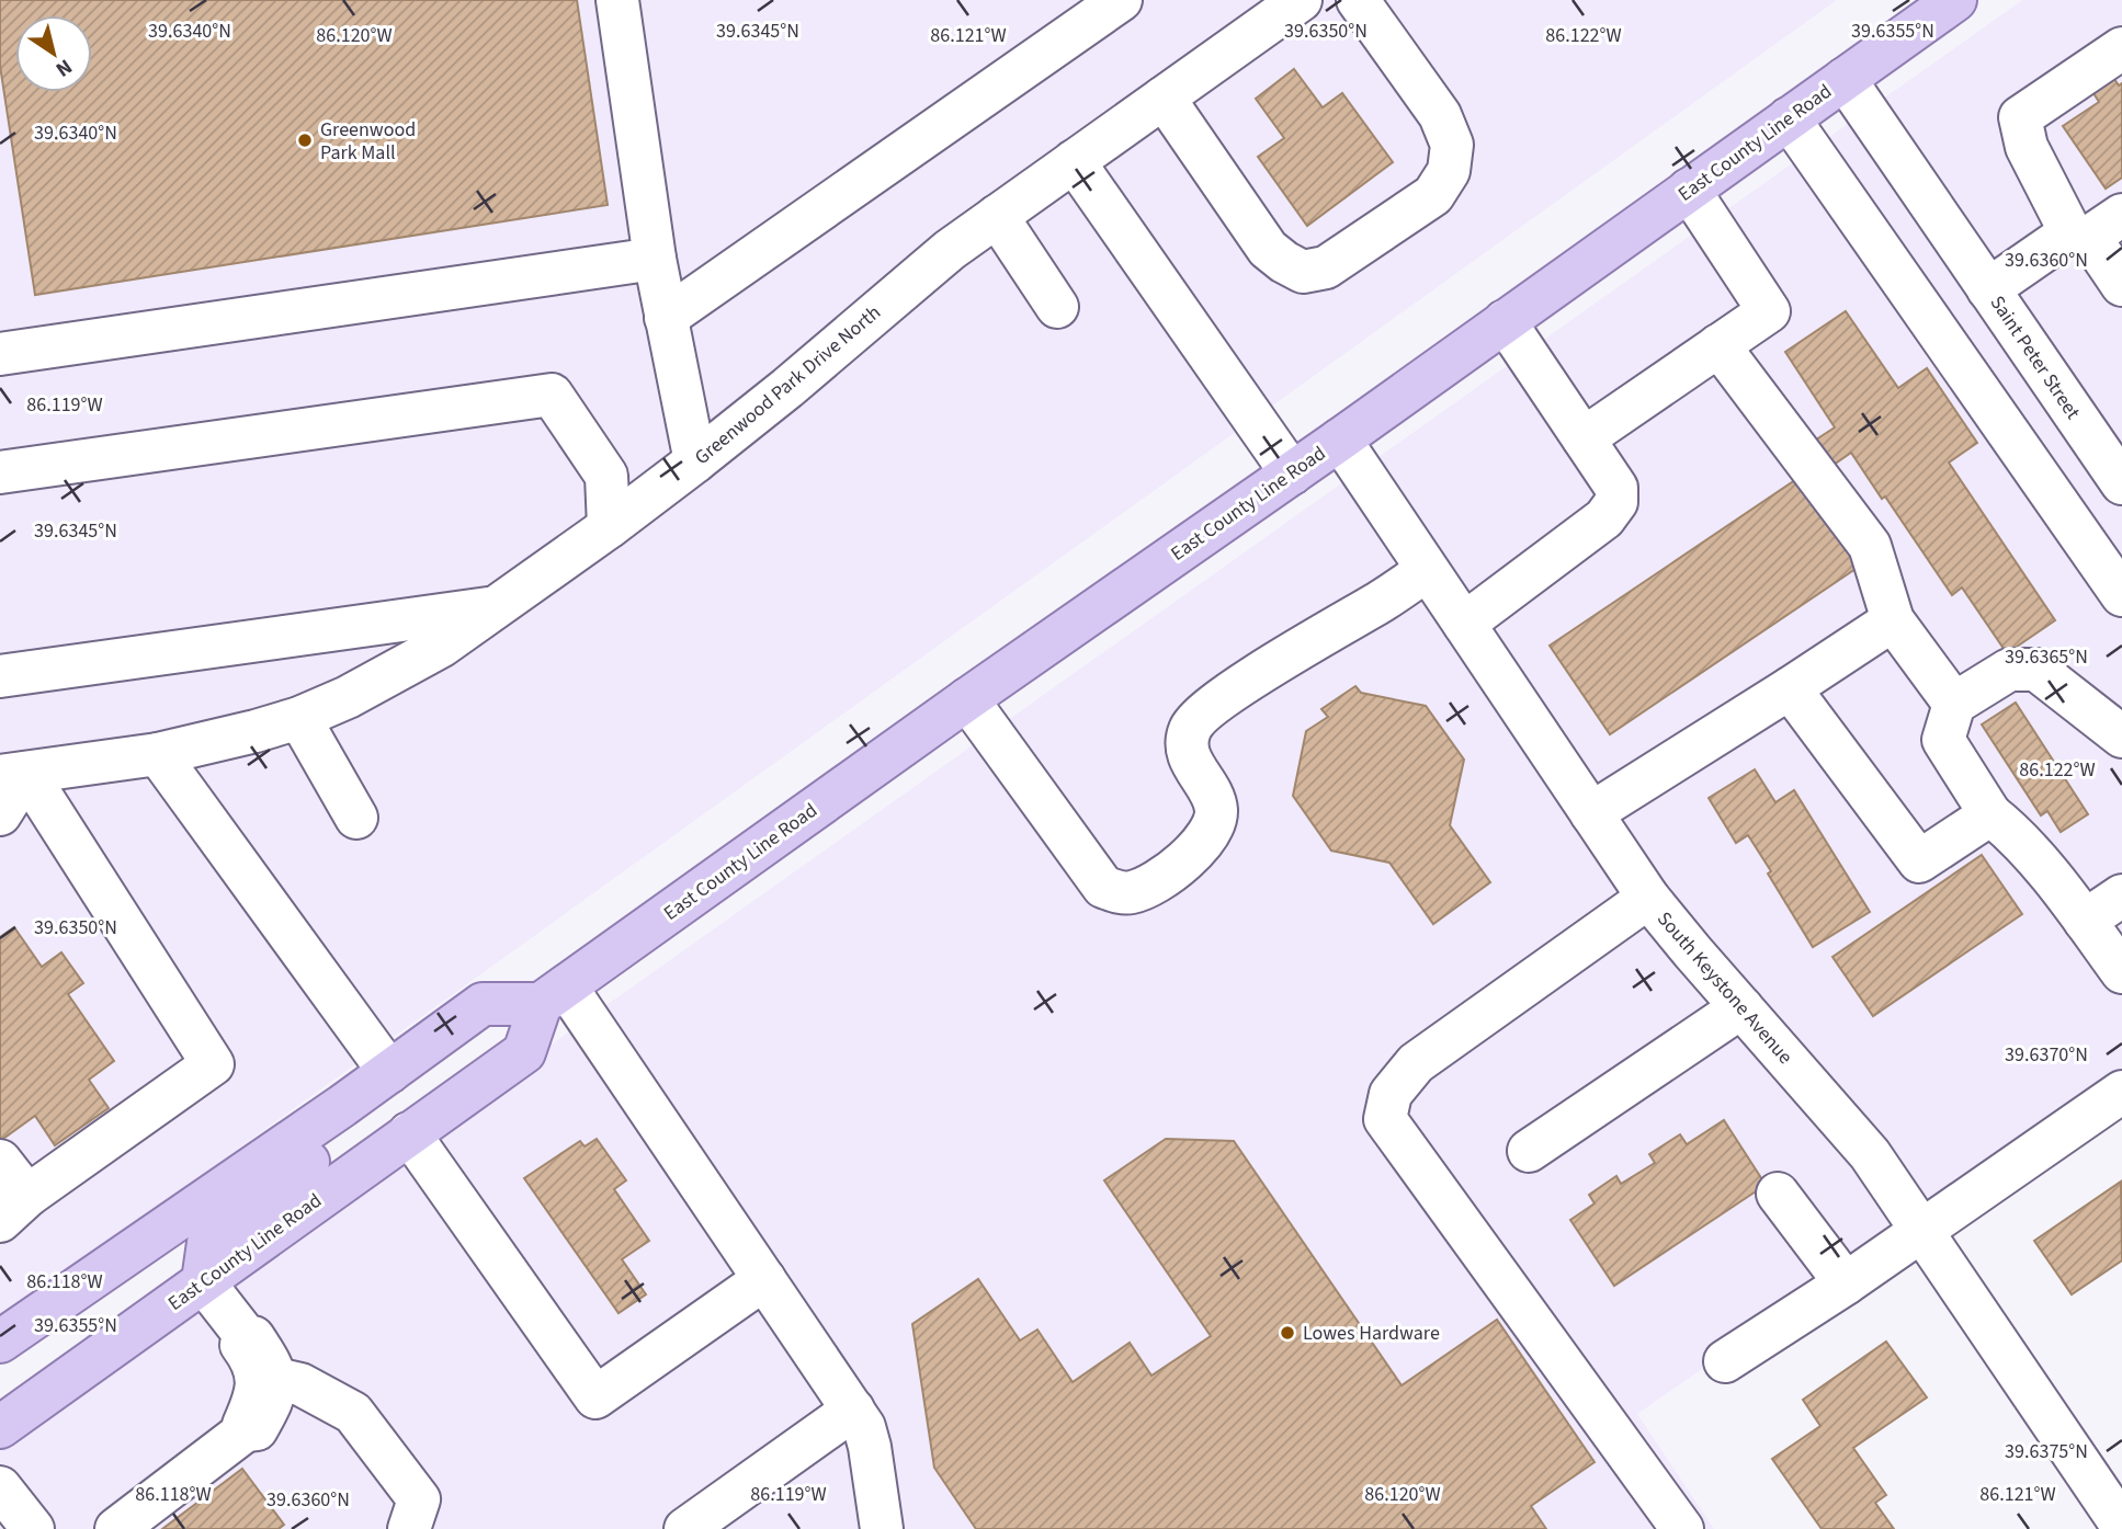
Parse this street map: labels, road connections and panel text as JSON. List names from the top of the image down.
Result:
{
  "streets": {
    "main road": ["East County Line Road"],
    "street": ["Saint Peter Street", "Greenwood Park Drive North", "South Keystone Avenue"]
  },
  "crossings": [
    ["East County Line Road", "Saint Peter Street"],
    ["East County Line Road", "South Keystone Avenue"]
  ],
  "places": ["Greenwood Park Mall", "Lowes Hardware"],
  "north": "bottom right",
  "coordinates": [
    "39.6340°N",
    "39.6345°N",
    "39.6350°N",
    "39.6355°N",
    "86.120°W",
    "86.121°W",
    "86.122°W",
    "39.6360°N",
    "86.119°W",
    "39.6365°N",
    "39.6370°N",
    "86.118°W",
    "39.6375°N"
  ]
}
